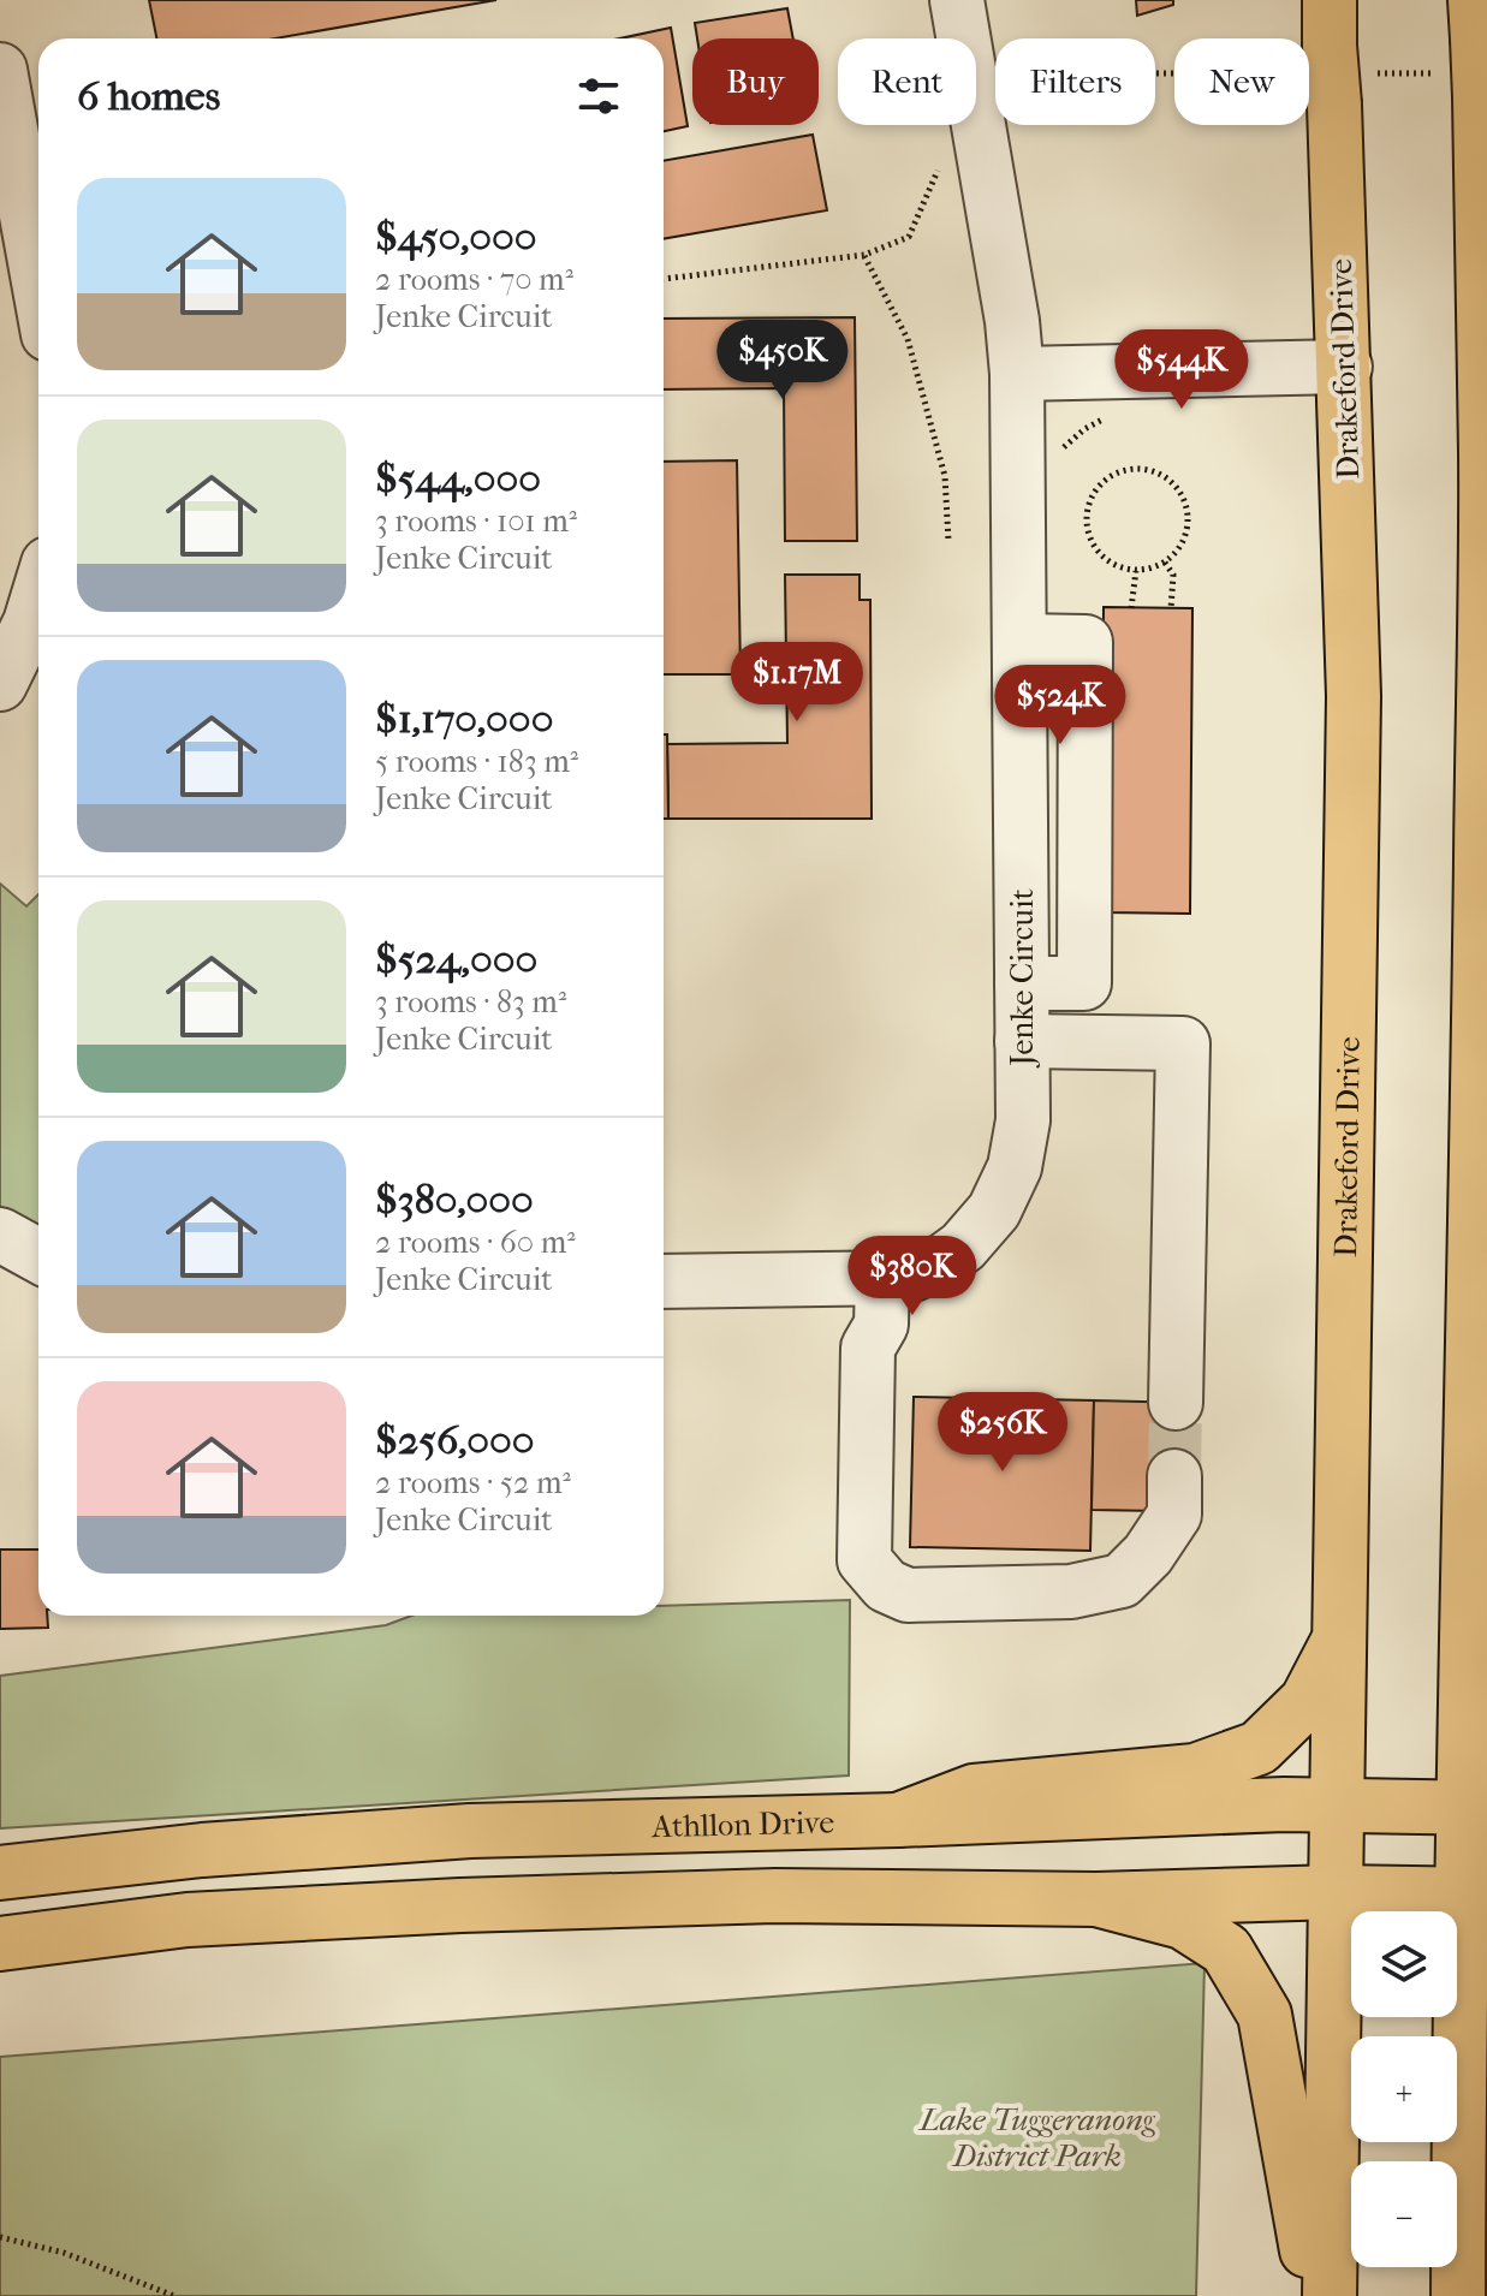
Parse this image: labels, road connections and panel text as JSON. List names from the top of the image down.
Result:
{
  "streets": {
    "main road": ["Drakeford Drive", "Athllon Drive"],
    "street": ["Jenke Circuit"]
  },
  "crossings": [
    ["Drakeford Drive", "Athllon Drive"]
  ],
  "parks": ["Lake Tuggeranong District Park"],
  "page": {
    "chip": [
      "Buy",
      "Rent",
      "Filters",
      "New"
    ],
    "heading": "6 homes",
    "list": [
      {
        "name": "$450,000",
        "note": "2 rooms · 70 m² · Jenke Circuit"
      },
      {
        "name": "$544,000",
        "note": "3 rooms · 101 m² · Jenke Circuit"
      },
      {
        "name": "$1,170,000",
        "note": "5 rooms · 183 m² · Jenke Circuit"
      },
      {
        "name": "$524,000",
        "note": "3 rooms · 83 m² · Jenke Circuit"
      },
      {
        "name": "$380,000",
        "note": "2 rooms · 60 m² · Jenke Circuit"
      },
      {
        "name": "$256,000",
        "note": "2 rooms · 52 m² · Jenke Circuit"
      }
    ],
    "price": [
      "$450K",
      "$544K",
      "$1.17M",
      "$524K",
      "$380K",
      "$256K"
    ],
    "map_buttons": ["+", "−"]
  }
}
